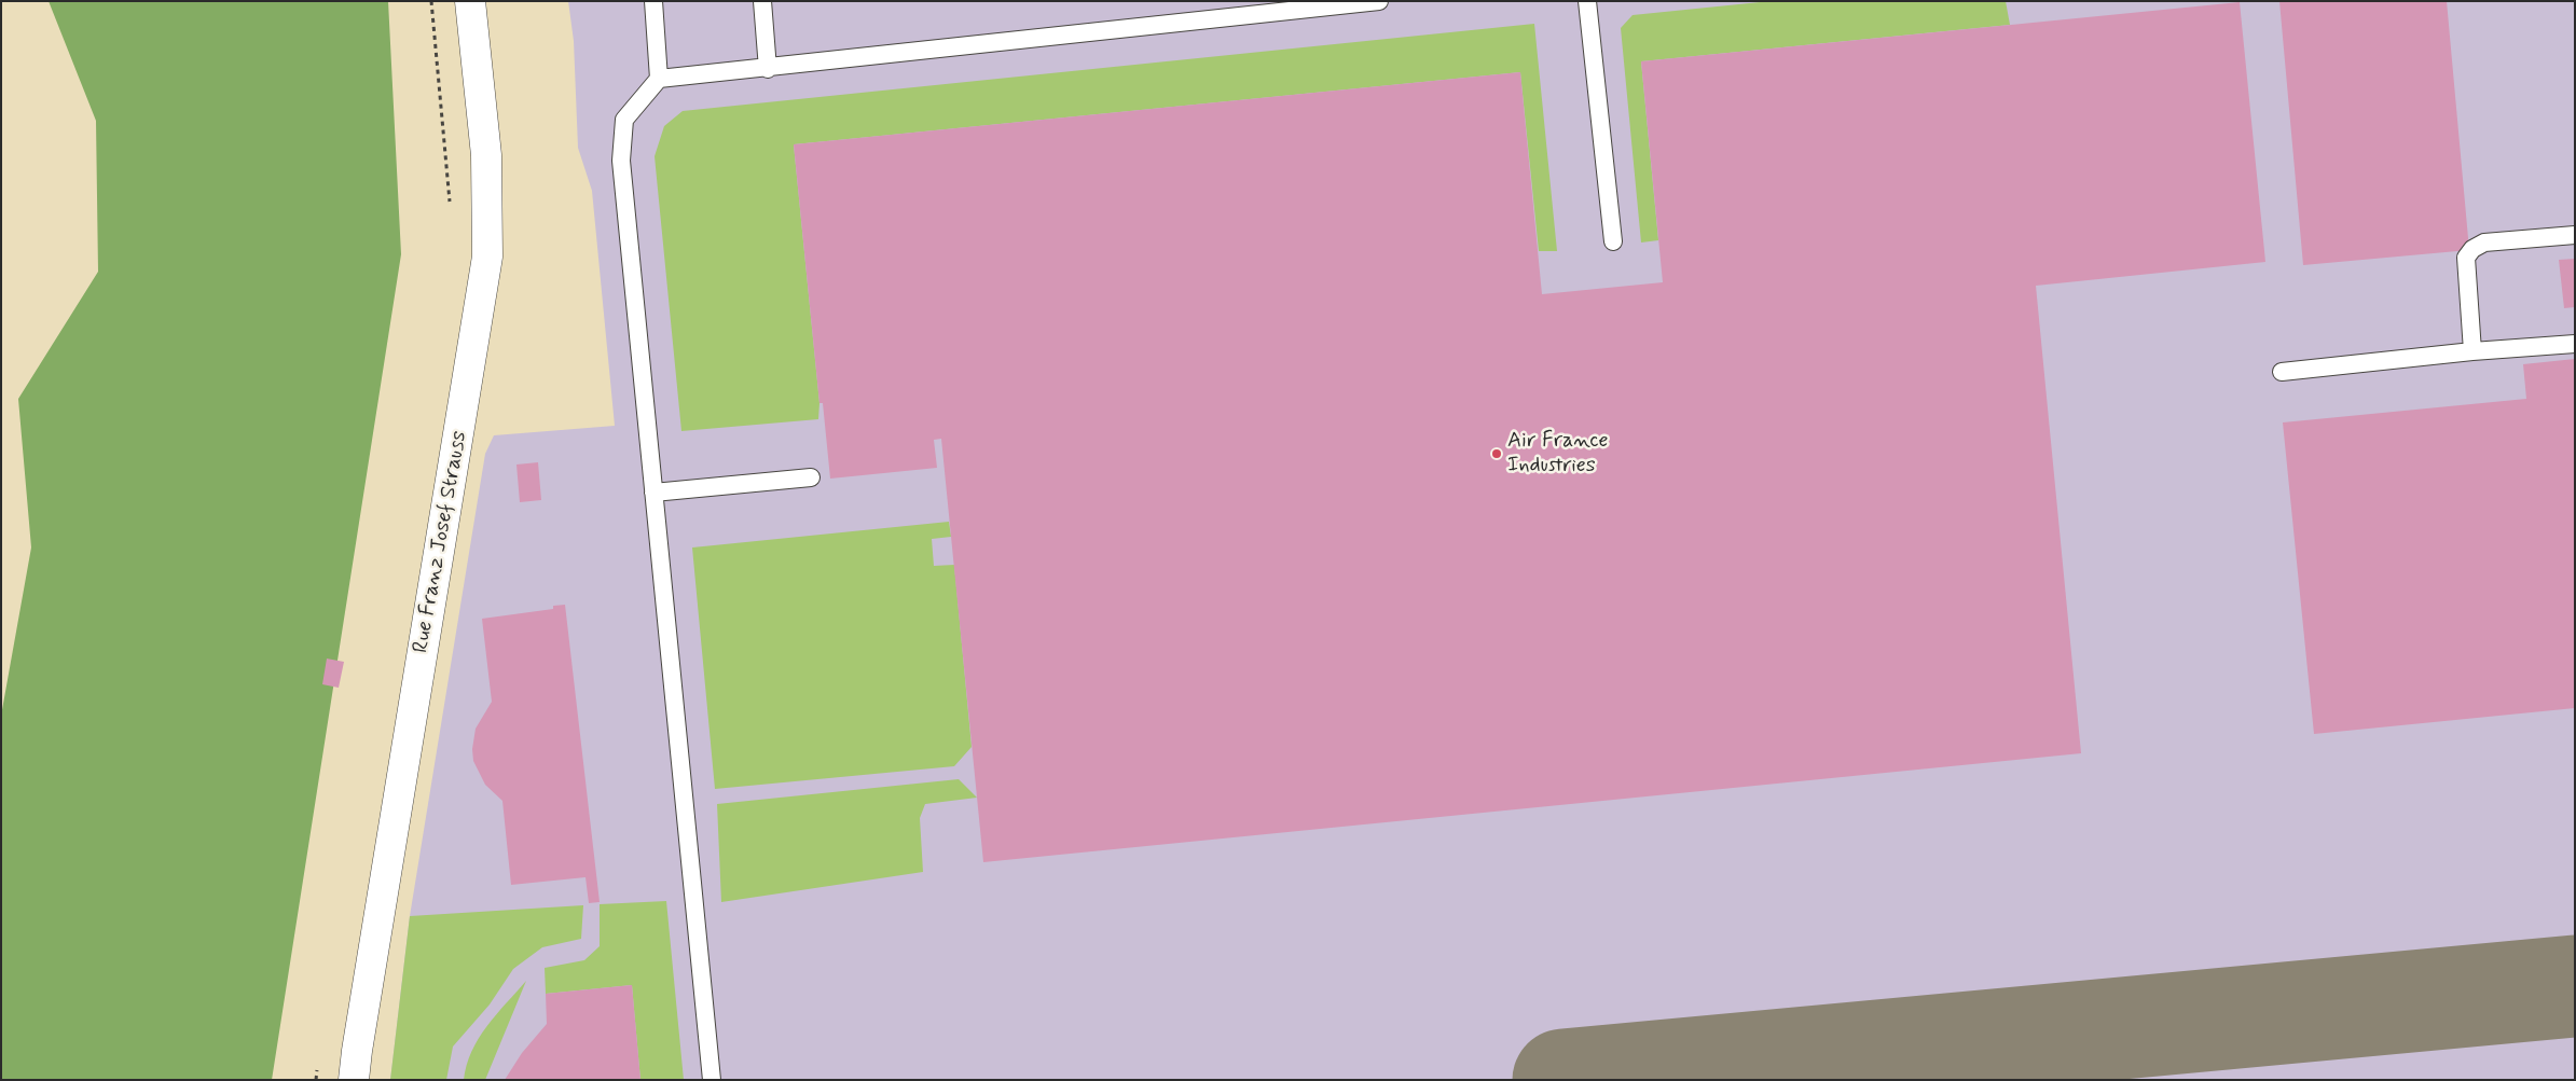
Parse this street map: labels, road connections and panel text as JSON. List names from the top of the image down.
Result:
{
  "streets": {
    "street": ["Rue Franz Josef Strauss"]
  },
  "places": ["Air France Industries"]
}
